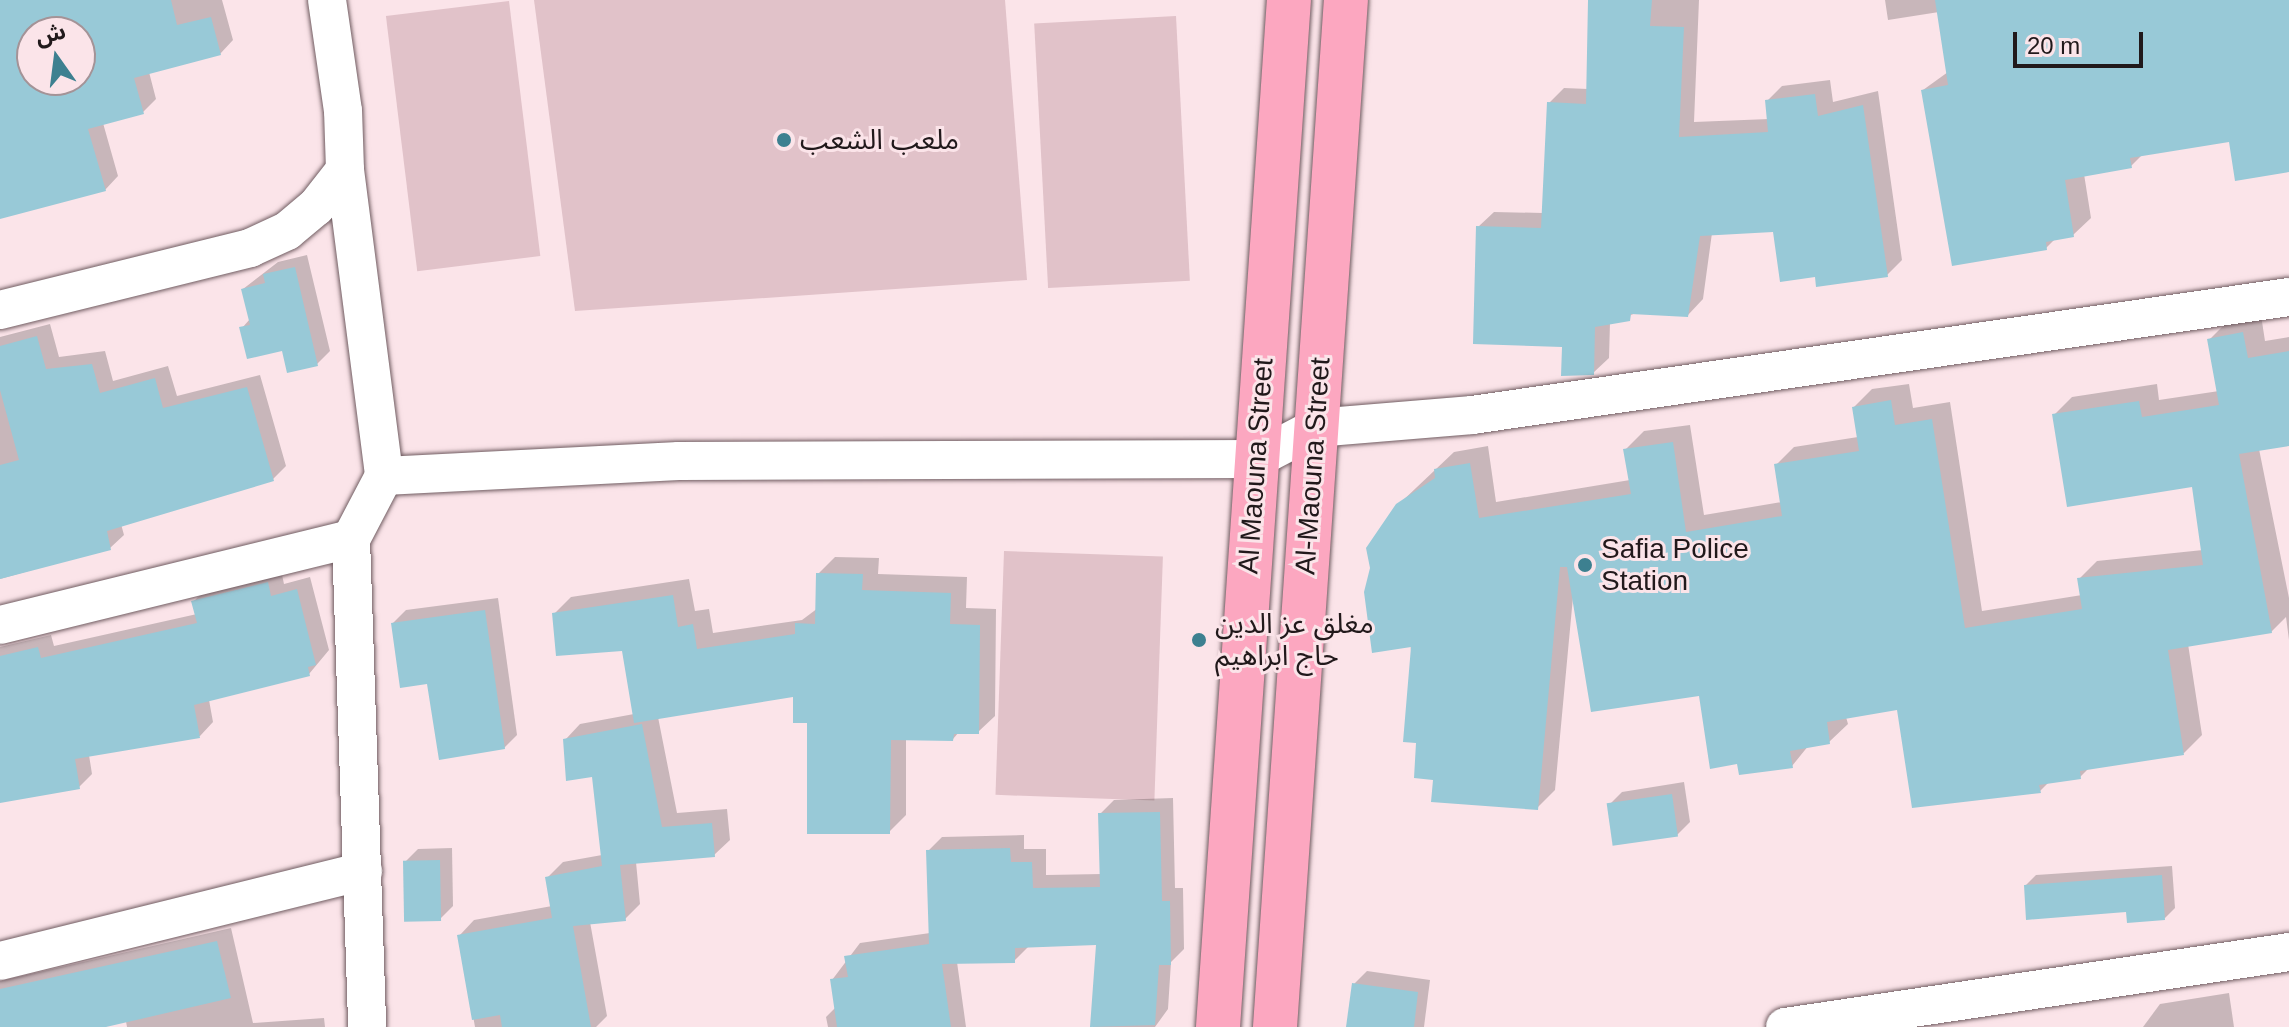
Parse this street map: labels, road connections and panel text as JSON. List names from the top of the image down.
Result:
{
  "streets": {
    "highway": ["Al Maouna Street", "Al-Maouna Street"]
  },
  "places": ["ملعب الشعب", "Safia Police Station", "مغلق عز الدين حاج ابراهيم"],
  "scale_bar": "20 m",
  "north": "top"
}
